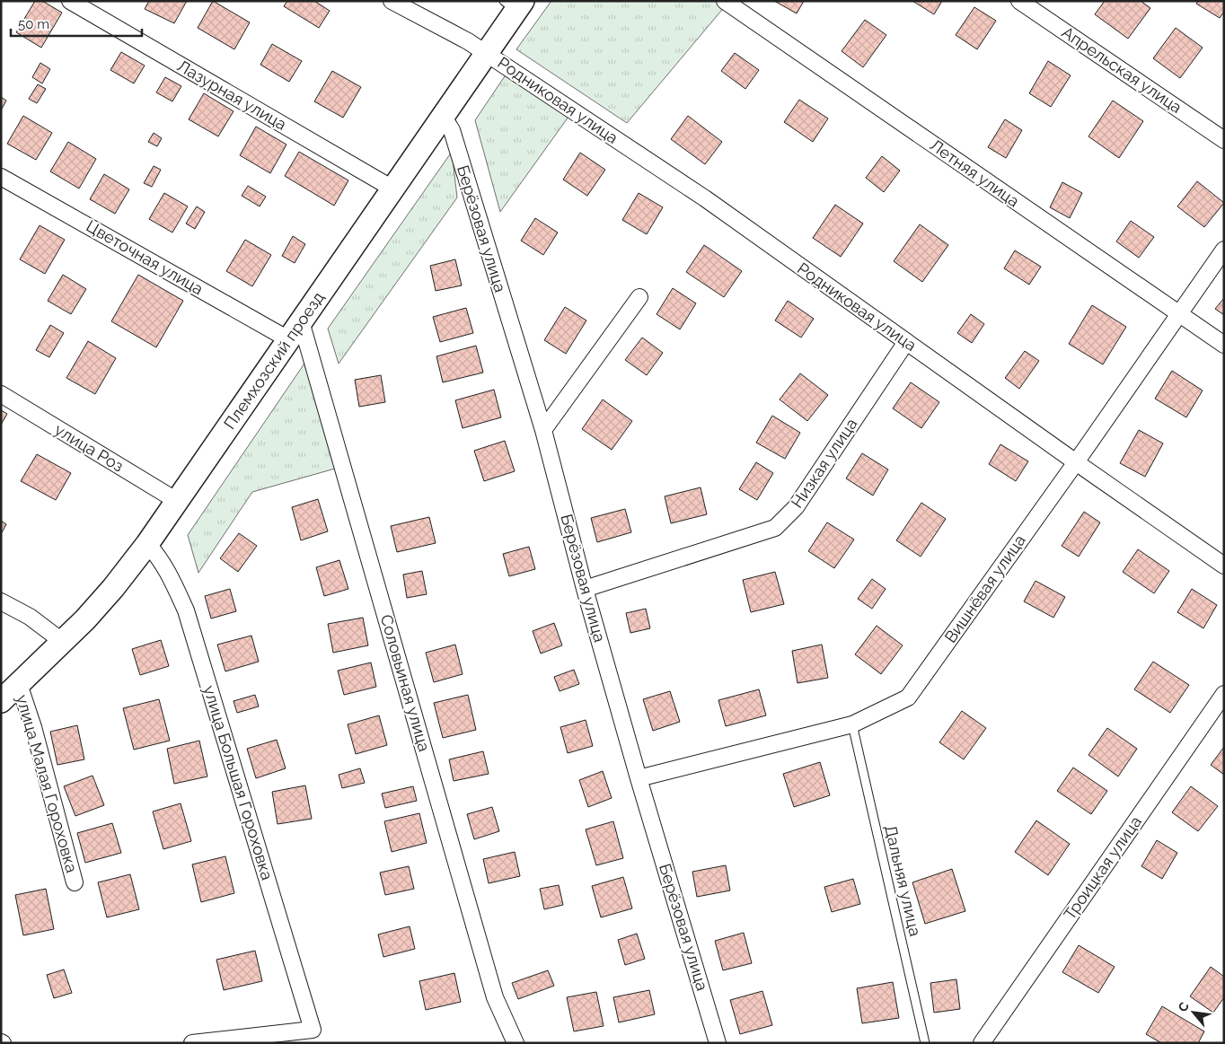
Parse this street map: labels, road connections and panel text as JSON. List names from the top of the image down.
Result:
{
  "streets": {
    "main road": ["Племхозский проезд"],
    "street": [
      "Апрельская улица",
      "Лазурная улица",
      "Родниковая улица",
      "Летняя улица",
      "Берёзовая улица",
      "Цветочная улица",
      "улица Роз",
      "Низкая улица",
      "Вишнёвая улица",
      "Соловьиная улица",
      "улица Большая Гороховка",
      "улица Малая Гороховка",
      "Троицкая улица"
    ],
    "lane": ["Дальняя улица"]
  },
  "crossings": [
    ["Лазурная улица", "Племхозский проезд"],
    ["Родниковая улица", "Племхозский проезд"],
    ["Родниковая улица", "Низкая улица"],
    ["Родниковая улица", "Вишнёвая улица"],
    ["Летняя улица", "Вишнёвая улица"],
    ["Берёзовая улица", "Племхозский проезд"],
    ["Берёзовая улица", "Низкая улица"],
    ["Берёзовая улица", "Вишнёвая улица"],
    ["Цветочная улица", "Племхозский проезд"],
    ["Племхозский проезд", "улица Роз"],
    ["Племхозский проезд", "Соловьиная улица"],
    ["Племхозский проезд", "улица Большая Гороховка"],
    ["Племхозский проезд", "улица Малая Гороховка"],
    ["Вишнёвая улица", "Дальняя улица"]
  ],
  "scale_bar": "50 m",
  "north": "top left"
}
